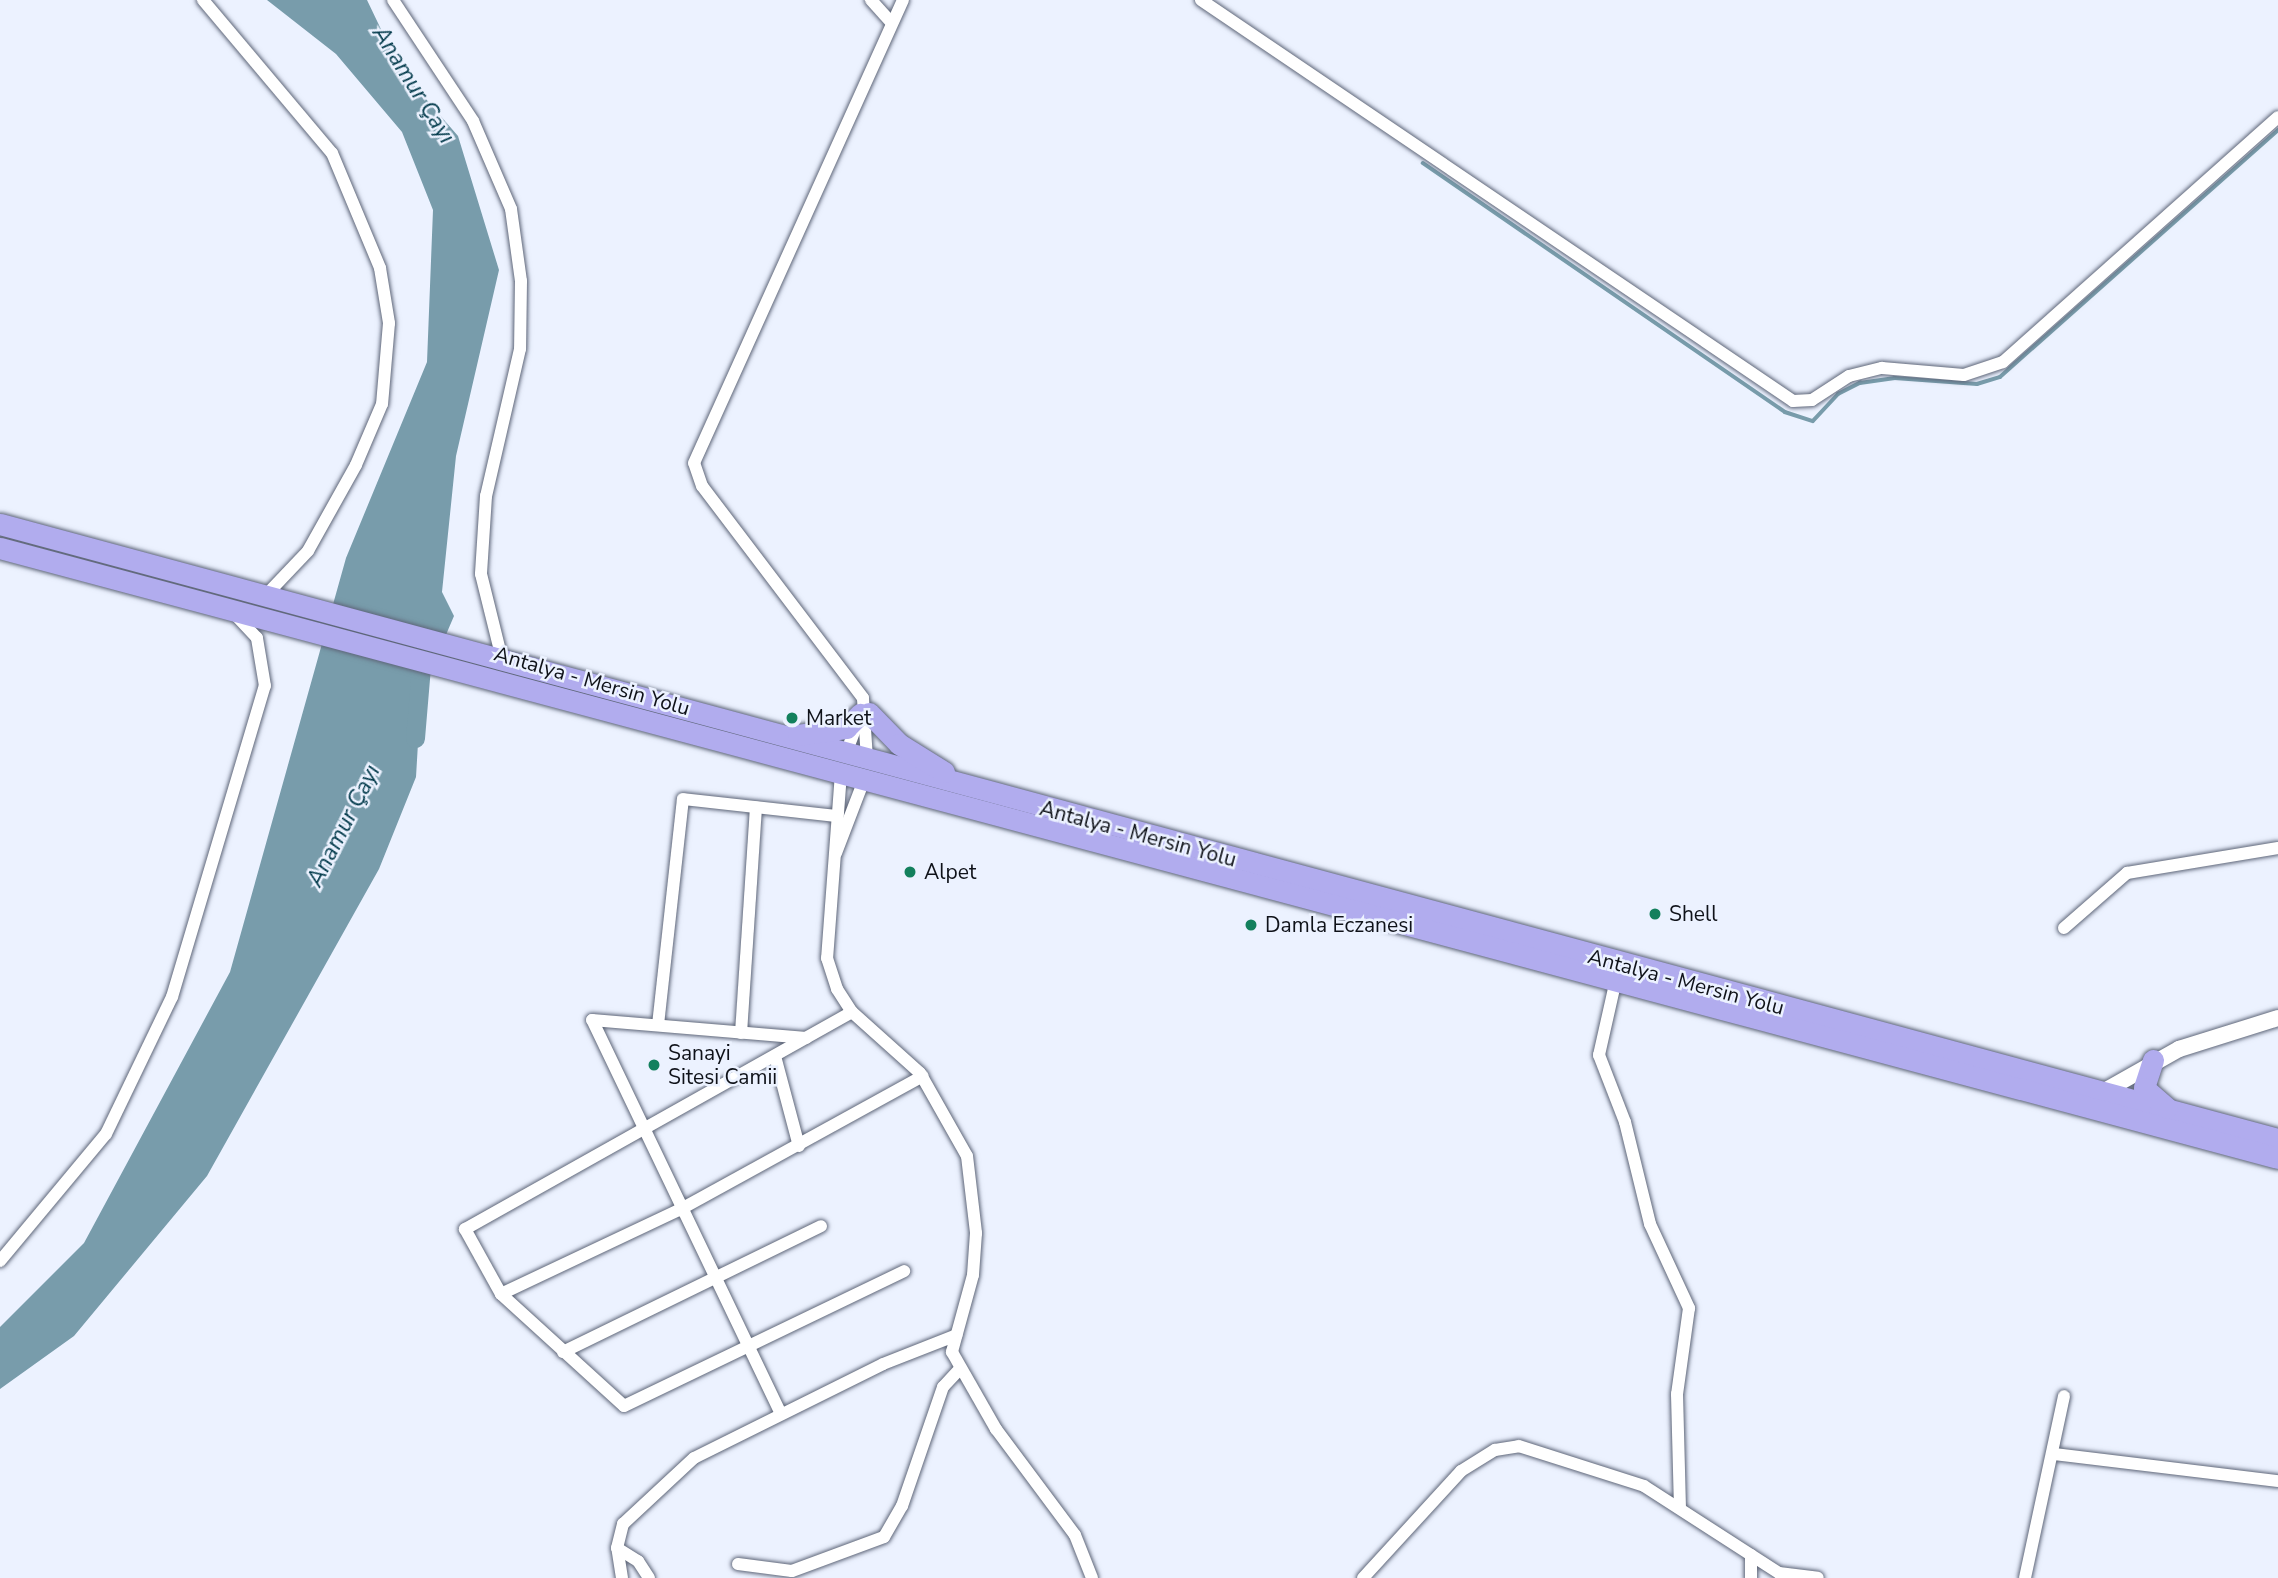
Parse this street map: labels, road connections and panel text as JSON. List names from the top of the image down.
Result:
{
  "streets": {
    "highway": ["Antalya - Mersin Yolu"]
  },
  "water": ["Anamur Çayı"],
  "places": [
    "Market",
    "Alpet",
    "Shell",
    "Damla Eczanesi",
    "Sanayi Sitesi Camii"
  ]
}
